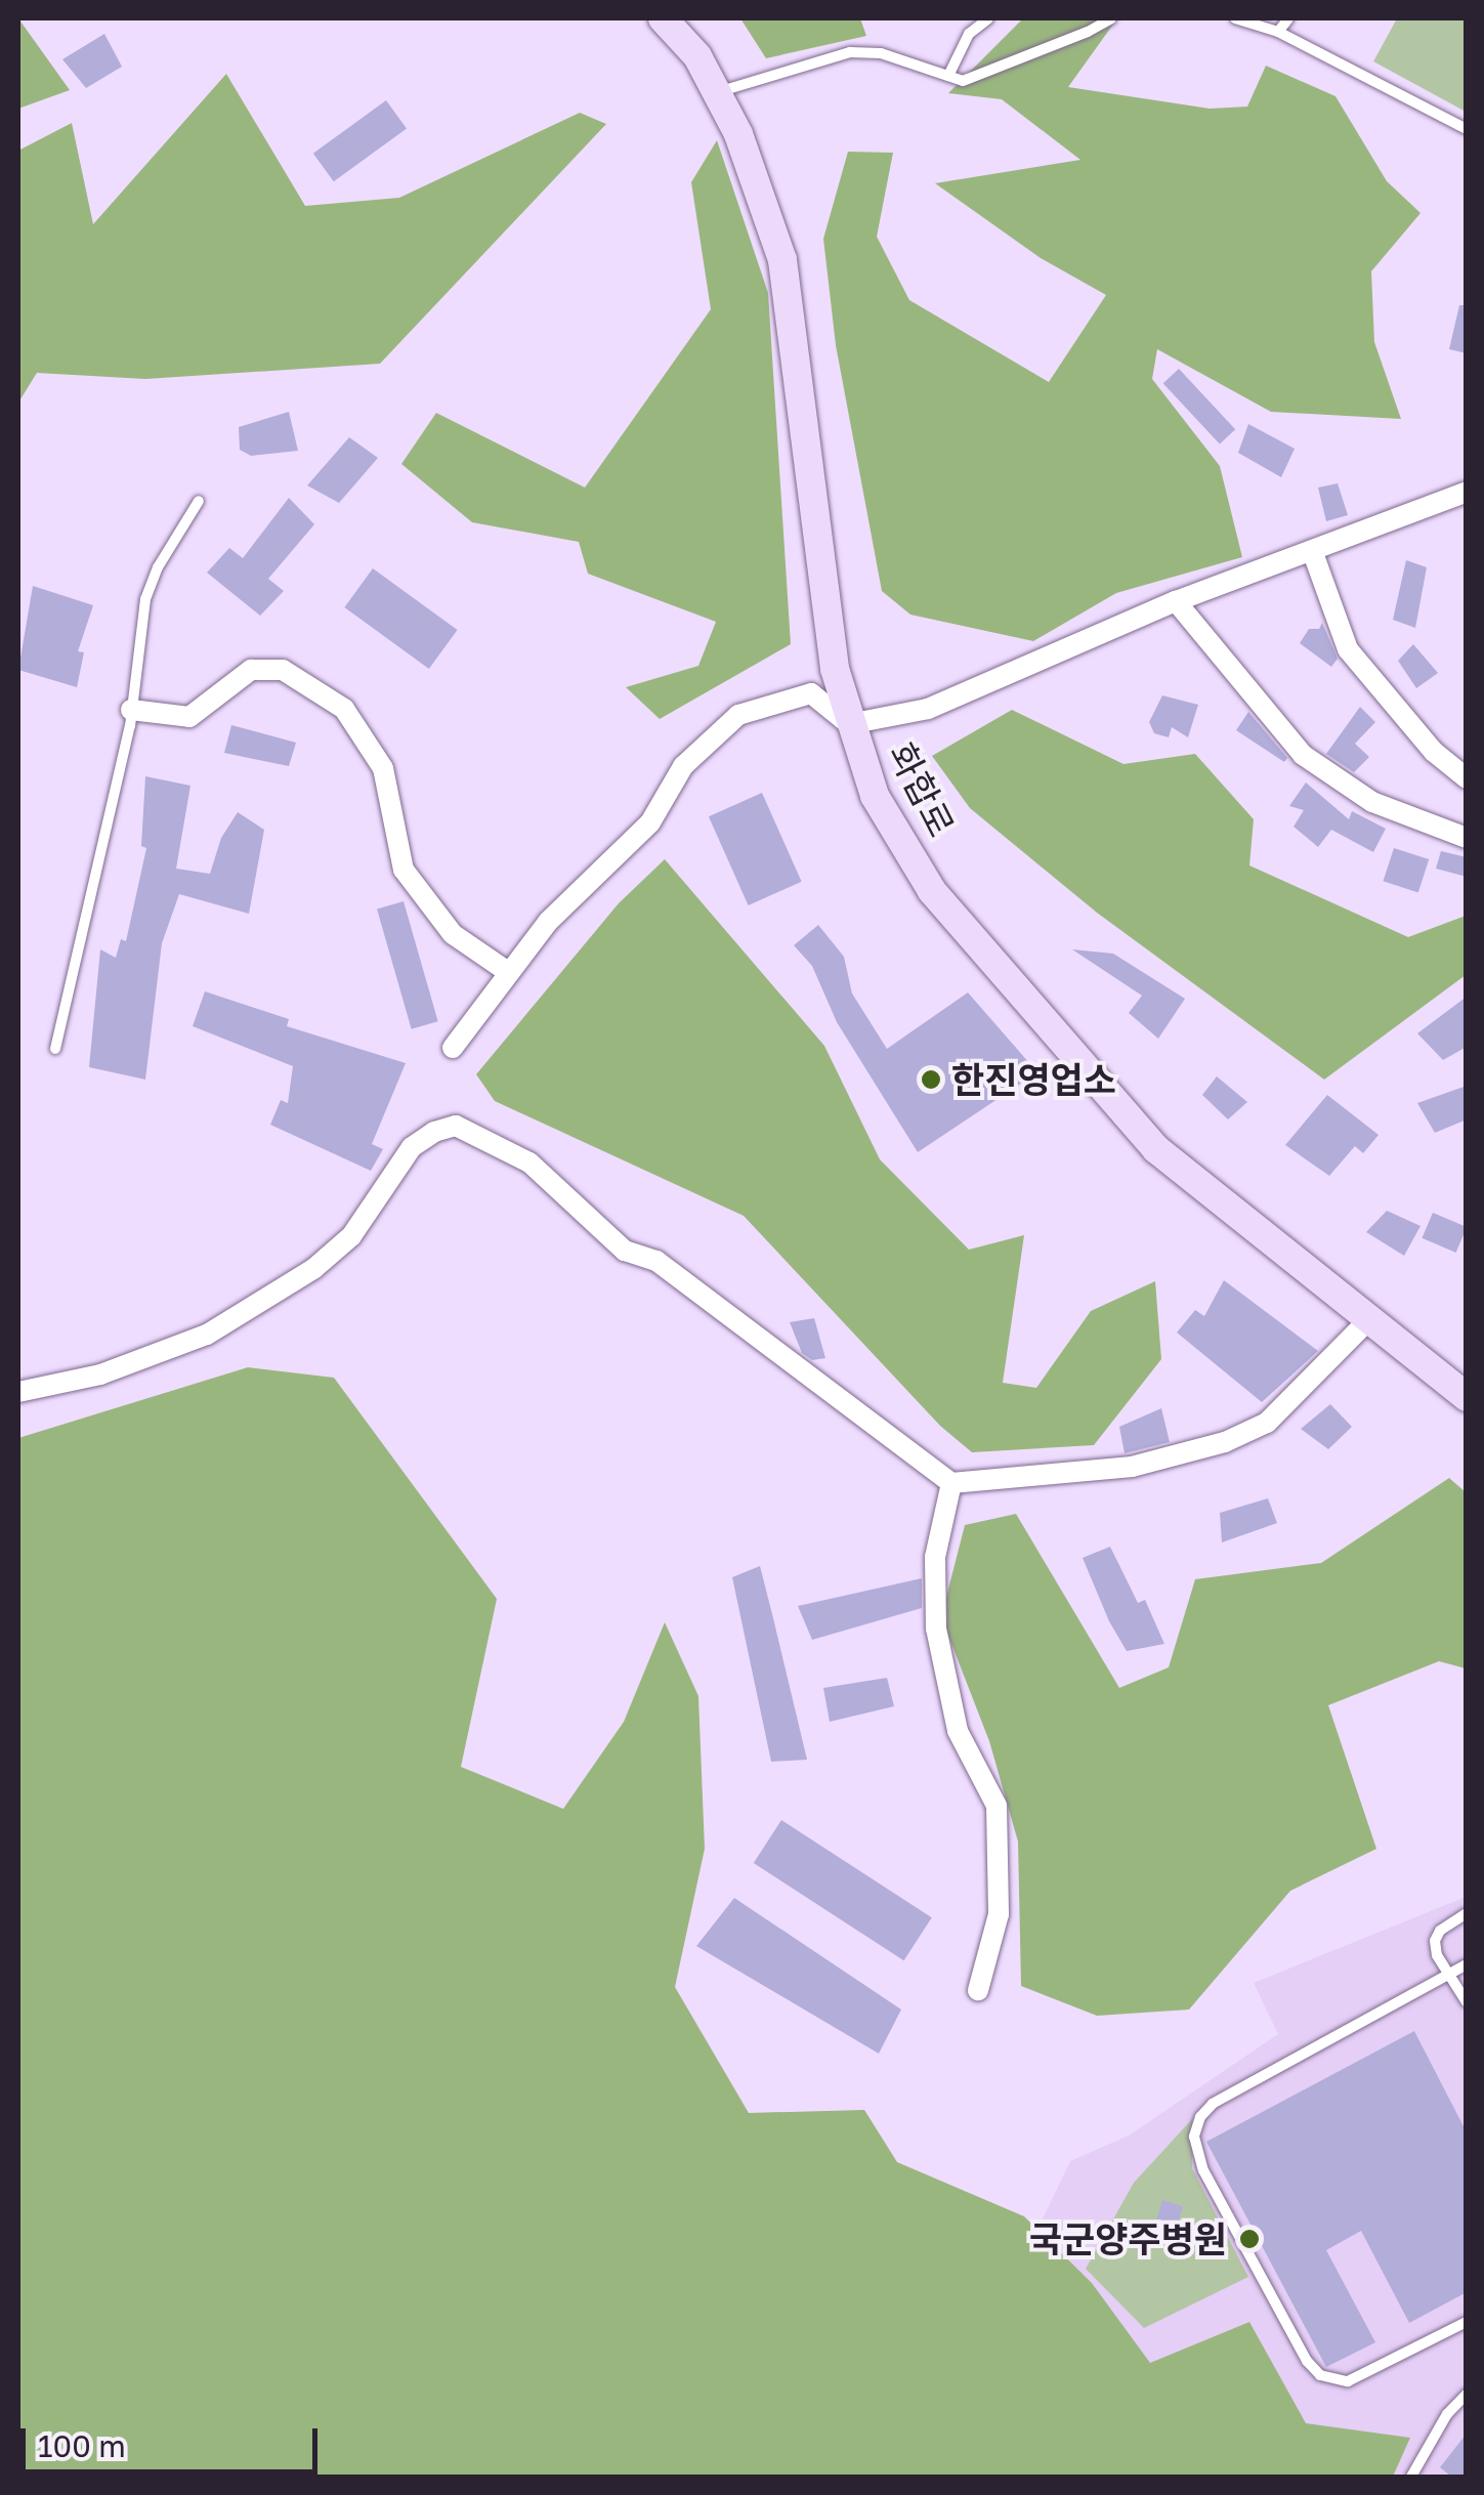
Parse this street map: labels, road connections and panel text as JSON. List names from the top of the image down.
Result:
{
  "streets": {
    "main road": ["화합로"]
  },
  "places": ["한진영업소", "국군양주병원"],
  "scale_bar": "100 m"
}
